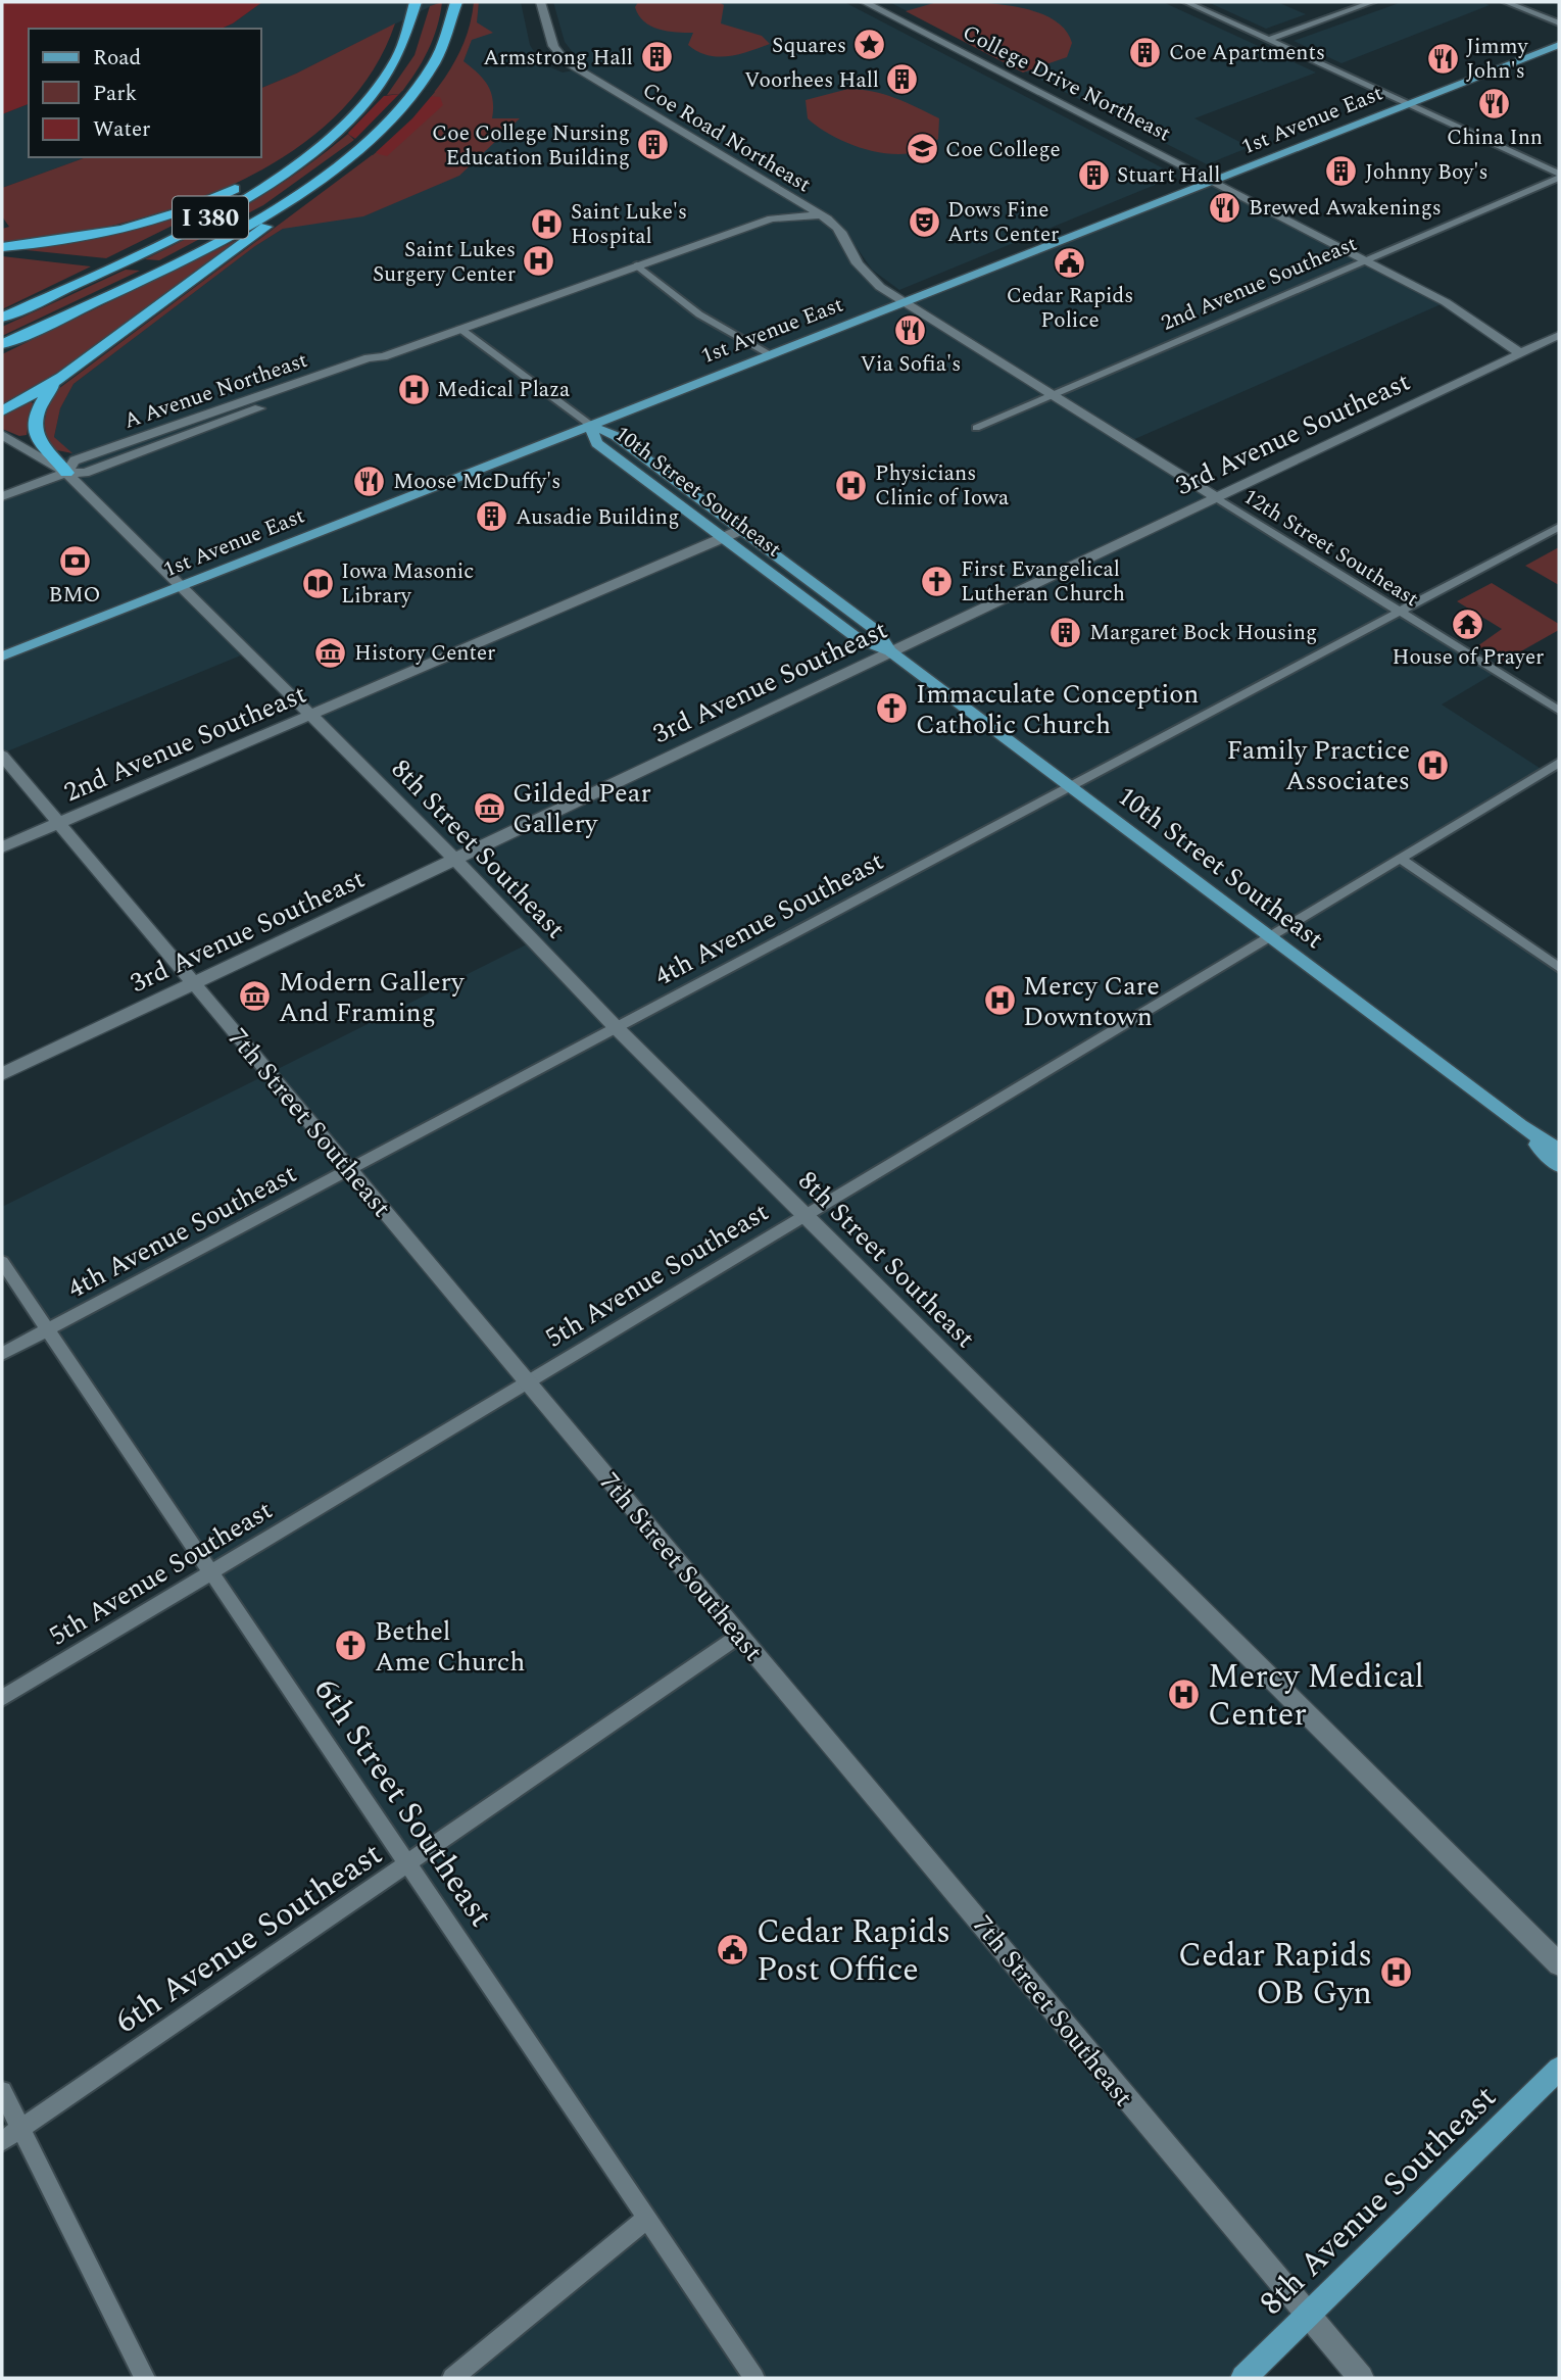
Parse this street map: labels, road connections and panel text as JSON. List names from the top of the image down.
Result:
{
  "streets": {
    "highway": ["I 380"],
    "main road": [
      "College Drive Northeast",
      "1st Avenue East",
      "Coe Road Northeast",
      "2nd Avenue Southeast",
      "A Avenue Northeast",
      "3rd Avenue Southeast",
      "10th Street Southeast",
      "12th Street Southeast",
      "8th Street Southeast",
      "7th Street Southeast",
      "8th Avenue Southeast"
    ],
    "street": [
      "4th Avenue Southeast",
      "5th Avenue Southeast",
      "6th Street Southeast",
      "6th Avenue Southeast"
    ]
  },
  "crossings": [
    ["College Drive Northeast", "1st Avenue East"],
    ["College Drive Northeast", "2nd Avenue Southeast"],
    ["College Drive Northeast", "3rd Avenue Southeast"],
    ["1st Avenue East", "Coe Road Northeast"],
    ["1st Avenue East", "10th Street Southeast"],
    ["1st Avenue East", "12th Street Southeast"],
    ["1st Avenue East", "8th Street Southeast"],
    ["Coe Road Northeast", "A Avenue Northeast"],
    ["Coe Road Northeast", "12th Street Southeast"],
    ["2nd Avenue Southeast", "10th Street Southeast"],
    ["2nd Avenue Southeast", "12th Street Southeast"],
    ["2nd Avenue Southeast", "8th Street Southeast"],
    ["2nd Avenue Southeast", "7th Street Southeast"],
    ["A Avenue Northeast", "8th Street Southeast"],
    ["3rd Avenue Southeast", "10th Street Southeast"],
    ["3rd Avenue Southeast", "12th Street Southeast"],
    ["3rd Avenue Southeast", "8th Street Southeast"],
    ["3rd Avenue Southeast", "7th Street Southeast"],
    ["10th Street Southeast", "4th Avenue Southeast"],
    ["10th Street Southeast", "5th Avenue Southeast"],
    ["12th Street Southeast", "4th Avenue Southeast"],
    ["8th Street Southeast", "4th Avenue Southeast"],
    ["8th Street Southeast", "5th Avenue Southeast"],
    ["4th Avenue Southeast", "7th Street Southeast"],
    ["4th Avenue Southeast", "6th Street Southeast"],
    ["7th Street Southeast", "5th Avenue Southeast"],
    ["7th Street Southeast", "6th Avenue Southeast"],
    ["7th Street Southeast", "8th Avenue Southeast"],
    ["5th Avenue Southeast", "6th Street Southeast"],
    ["6th Street Southeast", "6th Avenue Southeast"]
  ],
  "places": {
    "place": ["Squares"],
    "building": [
      "Coe Apartments",
      "Armstrong Hall",
      "Voorhees Hall",
      "Coe College Nursing Education Building",
      "Johnny Boy's",
      "Stuart Hall",
      "Ausadie Building",
      "Margaret Bock Housing"
    ],
    "restaurant": [
      "Jimmy John's",
      "China Inn",
      "Brewed Awakenings",
      "Via Sofia's",
      "Moose McDuffy's"
    ],
    "school or university": ["Coe College"],
    "theatre": ["Dows Fine Arts Center"],
    "hospital": [
      "Saint Luke's Hospital",
      "Saint Lukes Surgery Center",
      "Medical Plaza",
      "Physicians Clinic of Iowa",
      "Family Practice Associates",
      "Mercy Care Downtown",
      "Mercy Medical Center",
      "Cedar Rapids OB Gyn"
    ],
    "public building": ["Cedar Rapids Police", "Cedar Rapids Post Office"],
    "bank": ["BMO"],
    "church": ["First Evangelical Lutheran Church", "Immaculate Conception Catholic Church", "Bethel Ame Church"],
    "library": ["Iowa Masonic Library"],
    "temple": ["House of Prayer"],
    "museum": ["History Center", "Gilded Pear Gallery", "Modern Gallery And Framing"]
  },
  "legend": ["Road", "Park", "Water"]
}
